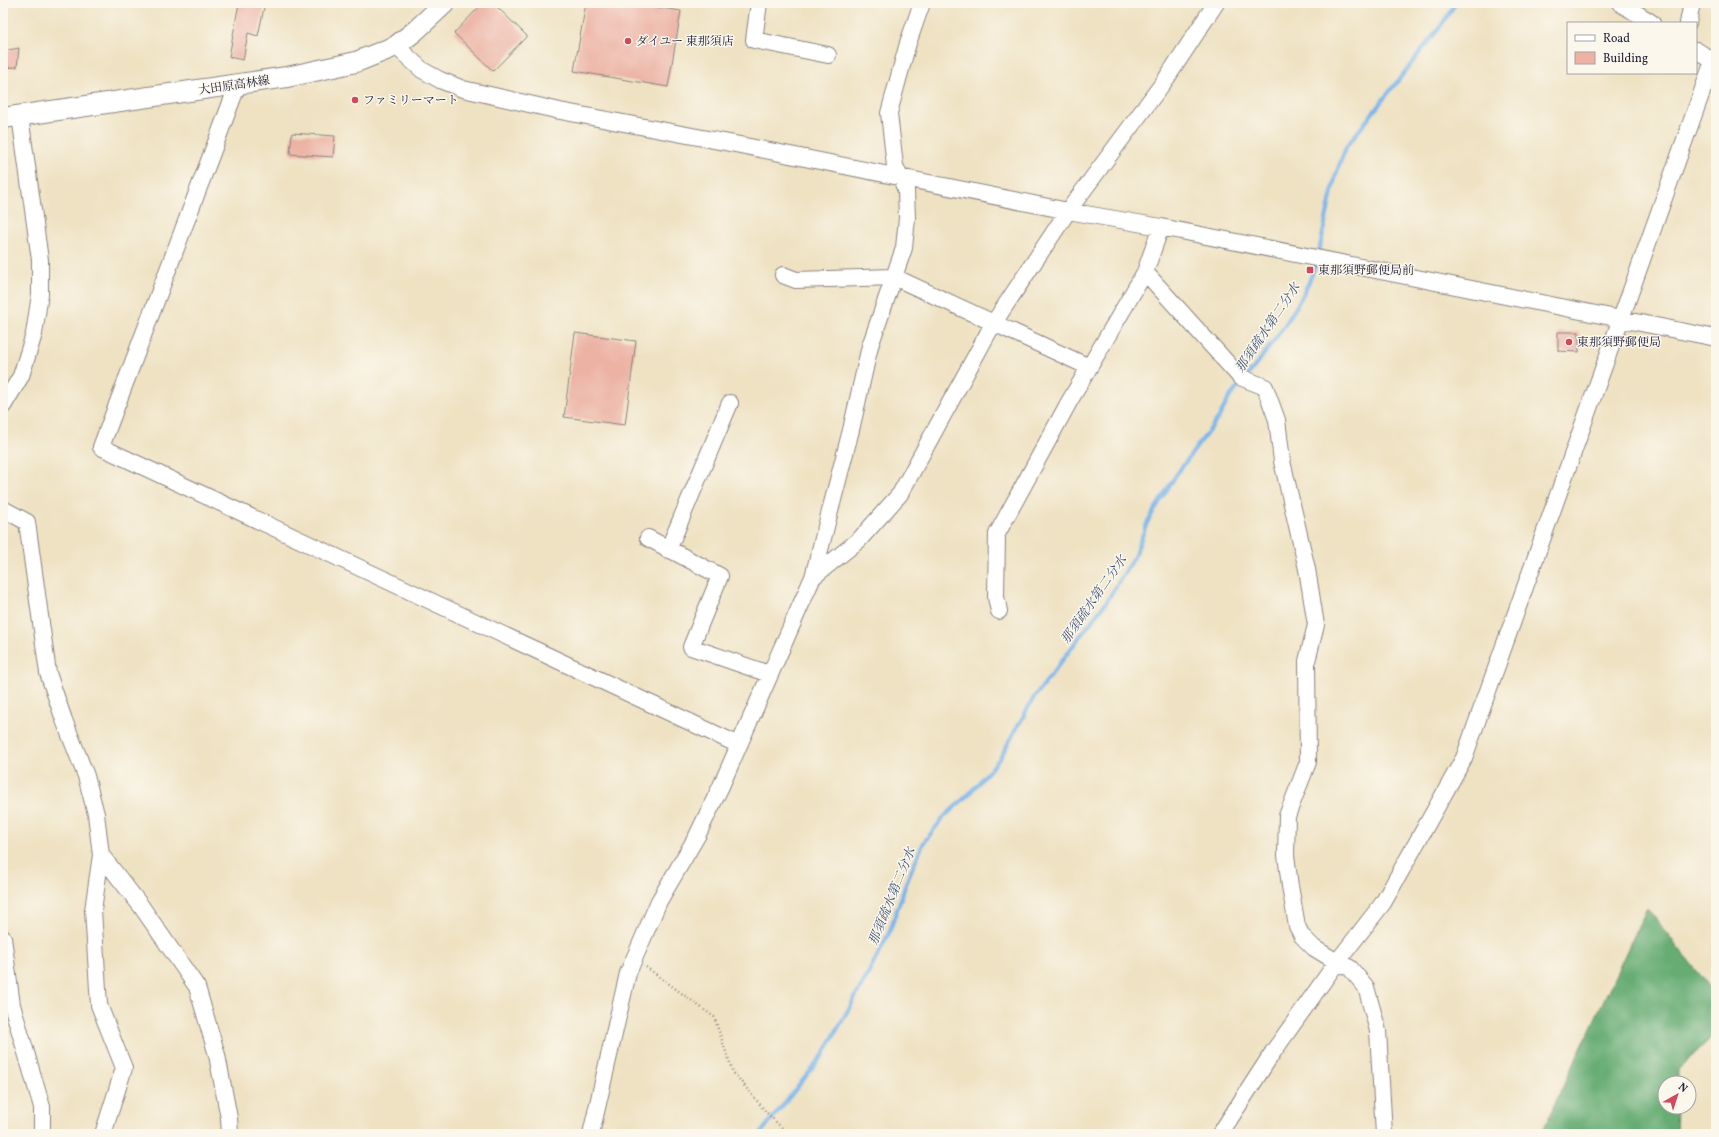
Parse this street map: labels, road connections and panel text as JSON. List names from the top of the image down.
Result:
{
  "streets": {
    "main road": ["大田原高林線"]
  },
  "water": ["那須疏水第二分水"],
  "places": {
    "other": ["ダイユー 東那須店", "ファミリーマート", "東那須野郵便局"],
    "transit": ["東那須野郵便局前"]
  },
  "legend": ["Road", "Building"],
  "north": "top right"
}
